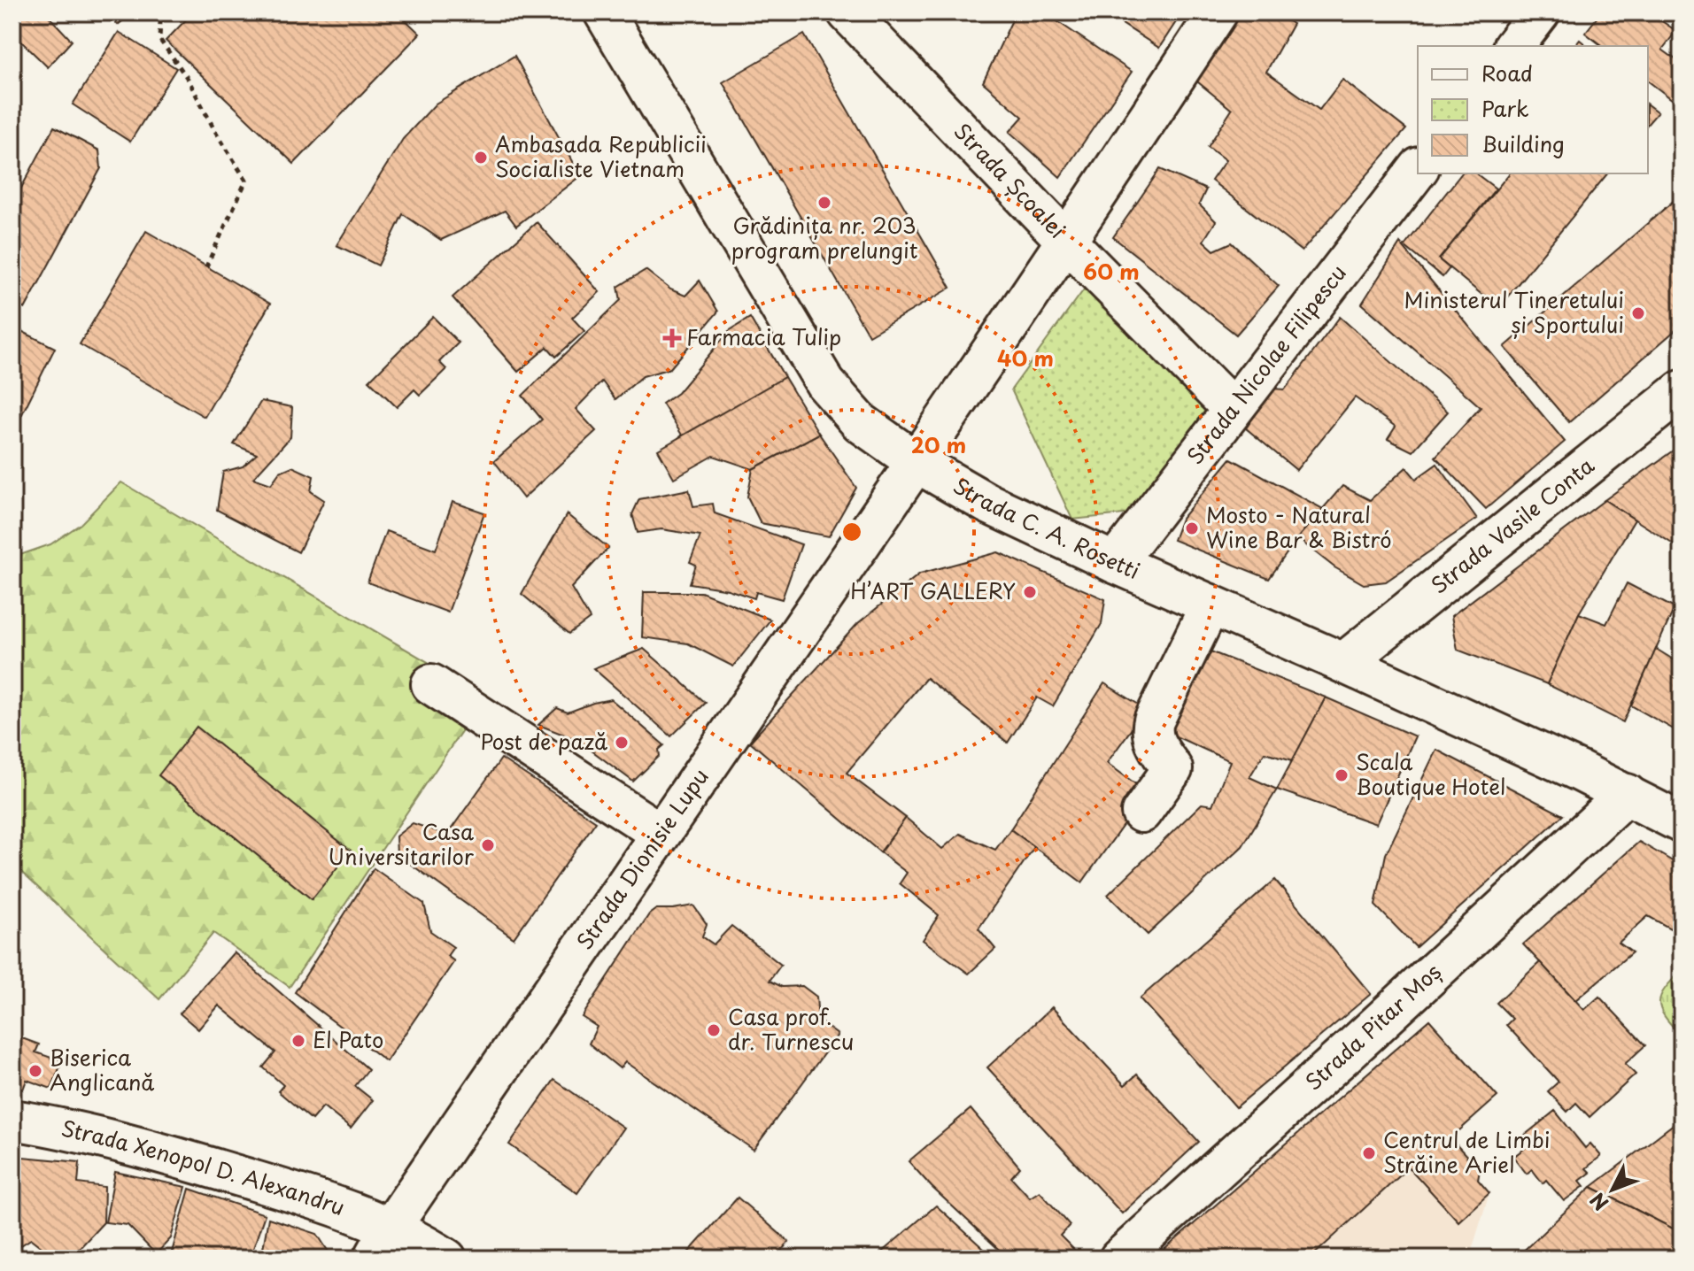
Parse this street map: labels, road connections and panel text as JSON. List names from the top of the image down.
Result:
{
  "streets": {
    "street": [
      "Strada Școalei",
      "Strada Nicolae Filipescu",
      "Strada Vasile Conta",
      "Strada C. A. Rosetti",
      "Strada Dionisie Lupu",
      "Strada Pitar Moș",
      "Strada Xenopol D. Alexandru"
    ]
  },
  "crossings": [
    ["Strada Școalei", "Strada Nicolae Filipescu"],
    ["Strada Școalei", "Strada Dionisie Lupu"],
    ["Strada Nicolae Filipescu", "Strada C. A. Rosetti"],
    ["Strada Vasile Conta", "Strada C. A. Rosetti"],
    ["Strada C. A. Rosetti", "Strada Dionisie Lupu"],
    ["Strada C. A. Rosetti", "Strada Pitar Moș"],
    ["Strada Dionisie Lupu", "Strada Xenopol D. Alexandru"]
  ],
  "places": {
    "other": [
      "Ambasada Republicii Socialiste Vietnam",
      "Grădinița nr. 203 program prelungit",
      "Ministerul Tineretului și Sportului",
      "Mosto - Natural Wine Bar & Bistró",
      "H’ART GALLERY",
      "Post de pază",
      "Scala Boutique Hotel",
      "Casa Universitarilor",
      "Casa prof. dr. Turnescu",
      "El Pato",
      "Biserica Anglicană",
      "Centrul de Limbi Străine Ariel"
    ],
    "health": ["Farmacia Tulip"]
  },
  "legend": ["Road", "Park", "Building"],
  "north": "bottom left",
  "rings": ["60 m", "40 m", "20 m"]
}
